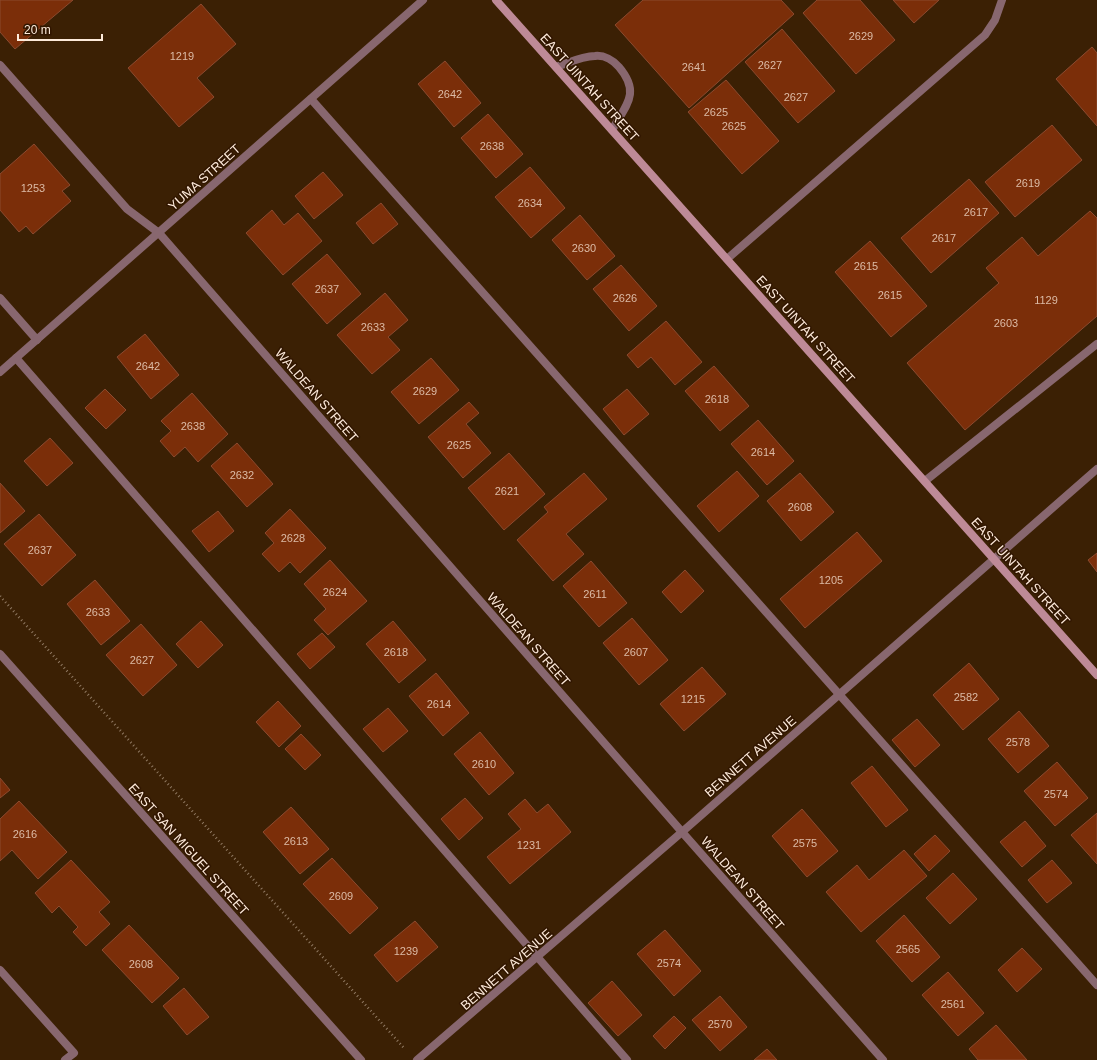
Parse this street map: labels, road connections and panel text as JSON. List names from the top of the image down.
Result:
{
  "streets": {
    "main road": ["EAST UINTAH STREET"],
    "street": [
      "YUMA STREET",
      "WALDEAN STREET",
      "BENNETT AVENUE",
      "EAST SAN MIGUEL STREET"
    ]
  },
  "crossings": [
    ["EAST UINTAH STREET", "BENNETT AVENUE"],
    ["YUMA STREET", "WALDEAN STREET"],
    ["WALDEAN STREET", "BENNETT AVENUE"]
  ],
  "house_numbers": [
    "2629",
    "1219",
    "2627",
    "2641",
    "2642",
    "2627",
    "2625",
    "2625",
    "2638",
    "2619",
    "1253",
    "2634",
    "2617",
    "2617",
    "2630",
    "2615",
    "2637",
    "2615",
    "2626",
    "1129",
    "2603",
    "2633",
    "2642",
    "2629",
    "2618",
    "2638",
    "2625",
    "2614",
    "2632",
    "2621",
    "2608",
    "2628",
    "2637",
    "1205",
    "2624",
    "2611",
    "2633",
    "2618",
    "2607",
    "2627",
    "2582",
    "1215",
    "2614",
    "2578",
    "2610",
    "2574",
    "2616",
    "2613",
    "2575",
    "1231",
    "2609",
    "2565",
    "1239",
    "2574",
    "2608",
    "2561",
    "2570"
  ],
  "scale_bar": "20 m"
}
